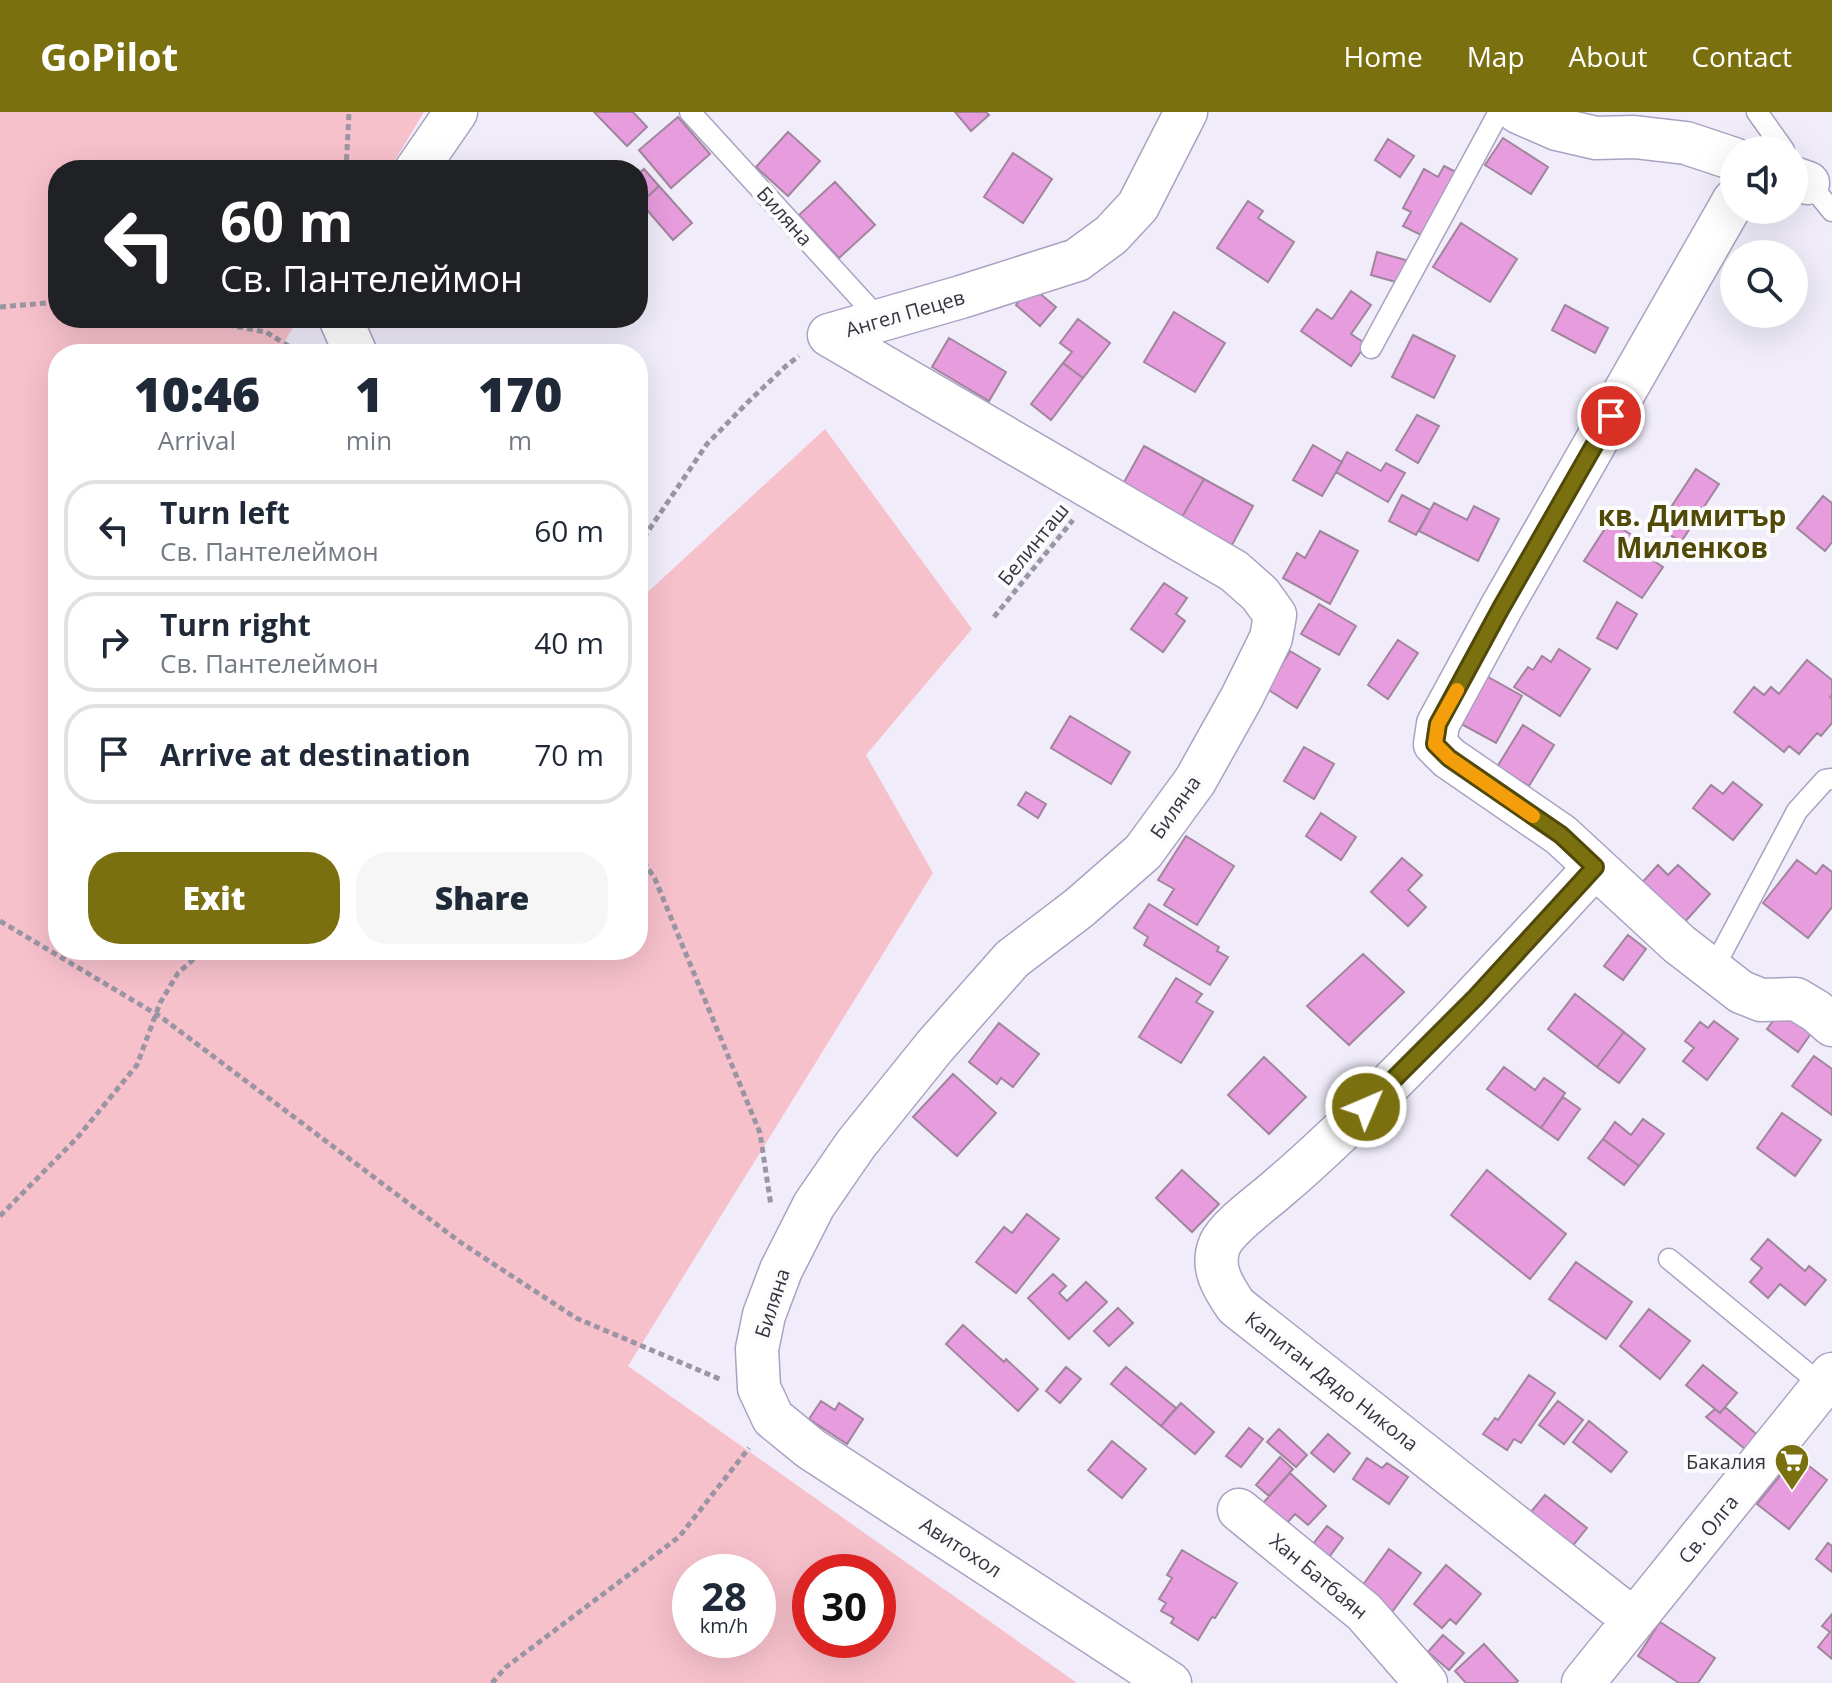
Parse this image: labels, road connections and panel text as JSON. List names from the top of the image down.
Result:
{
  "streets": {
    "street": [
      "Биляна",
      "Ангел Пецев",
      "Капитан Дядо Никола",
      "Св. Олга",
      "Авитохол",
      "Хан Батбаян"
    ],
    "path": ["Белинташ"]
  },
  "crossings": [
    ["Биляна", "Ангел Пецев"],
    ["Биляна", "Белинташ"],
    ["Биляна", "Авитохол"],
    ["Капитан Дядо Никола", "Св. Олга"]
  ],
  "districts": ["кв. Димитър Миленков"],
  "places": {
    "supermarket": ["Бакалия"]
  },
  "page": {
    "header": "GoPilot",
    "nav": [
      "Home",
      "Map",
      "About",
      "Contact"
    ],
    "turn": ["60 m", "Св. Пантелеймон"],
    "eta": [
      "10:46",
      "Arrival",
      "1",
      "min",
      "170",
      "m"
    ],
    "list": [
      {
        "name": "Turn left",
        "note": "Св. Пантелеймон",
        "value": "60 m"
      },
      {
        "name": "Turn right",
        "note": "Св. Пантелеймон",
        "value": "40 m"
      },
      {
        "name": "Arrive at destination",
        "value": "70 m"
      }
    ],
    "buttons": ["Exit", "Share"],
    "speed": "28 km/h",
    "limit": "30"
  }
}
